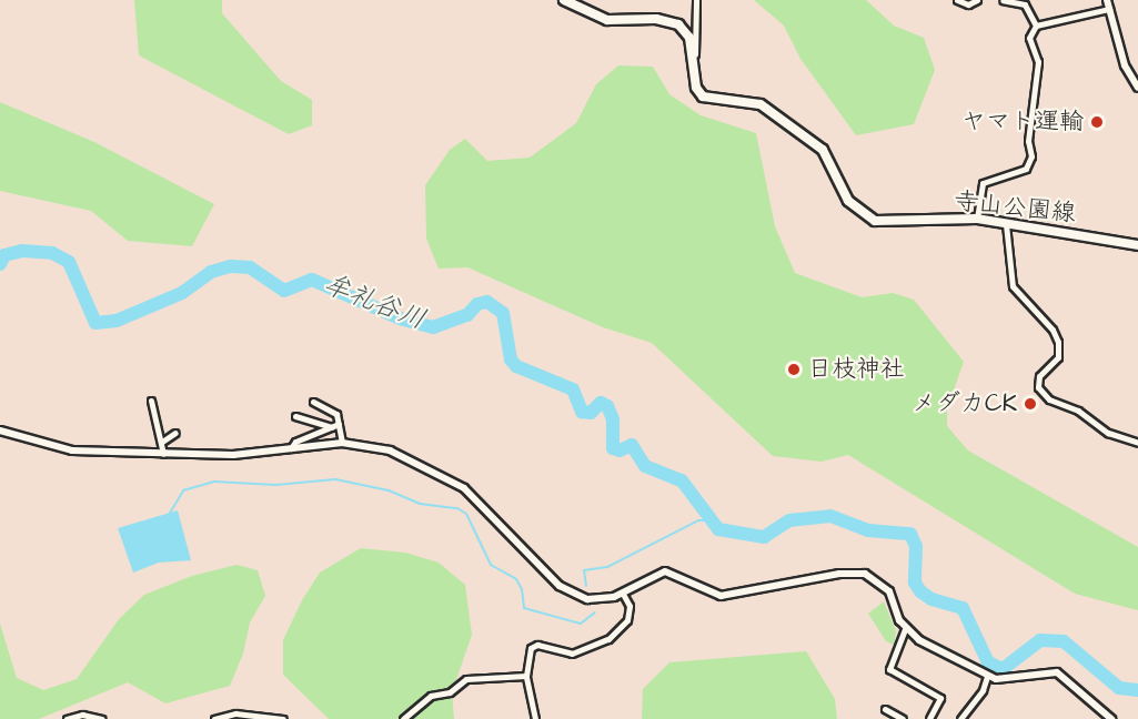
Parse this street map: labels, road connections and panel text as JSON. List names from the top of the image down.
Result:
{
  "streets": {
    "main road": ["寺山公園線"]
  },
  "water": ["牟礼谷川"],
  "places": ["ヤマト運輸", "日枝神社", "メダカCK"]
}
